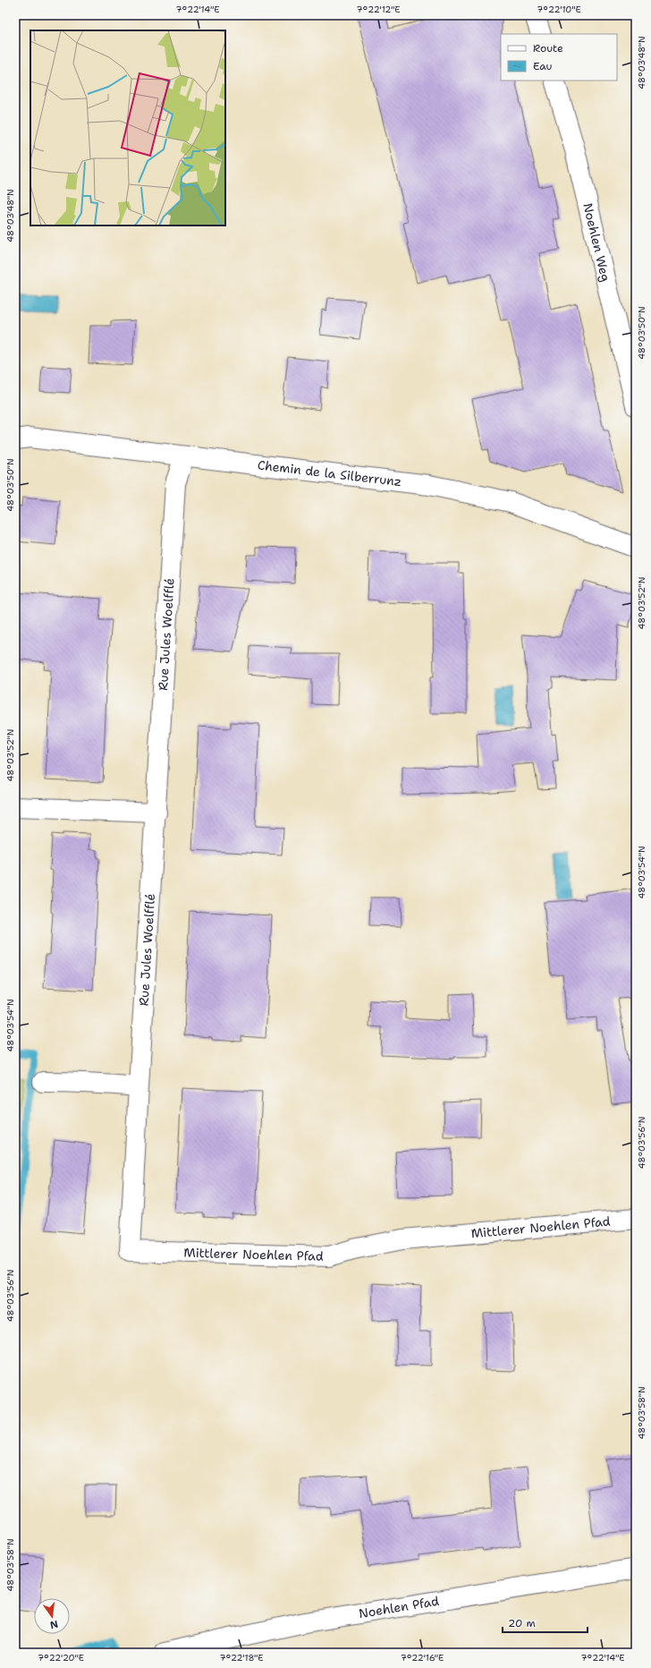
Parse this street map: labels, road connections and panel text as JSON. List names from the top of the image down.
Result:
{
  "streets": {
    "street": [
      "Noehlen Weg",
      "Chemin de la Silberrunz",
      "Rue Jules Woelfflé",
      "Mittlerer Noehlen Pfad",
      "Noehlen Pfad"
    ]
  },
  "crossings": [
    ["Chemin de la Silberrunz", "Rue Jules Woelfflé"],
    ["Rue Jules Woelfflé", "Mittlerer Noehlen Pfad"]
  ],
  "legend": ["Route", "Eau"],
  "scale_bar": "20 m",
  "north": "bottom",
  "coordinates": [
    "7°22'14\"E",
    "7°22'12\"E",
    "7°22'10\"E",
    "48°03'48\"N",
    "48°03'50\"N",
    "48°03'52\"N",
    "48°03'54\"N",
    "48°03'56\"N",
    "48°03'58\"N",
    "7°22'20\"E",
    "7°22'18\"E",
    "7°22'16\"E"
  ]
}
